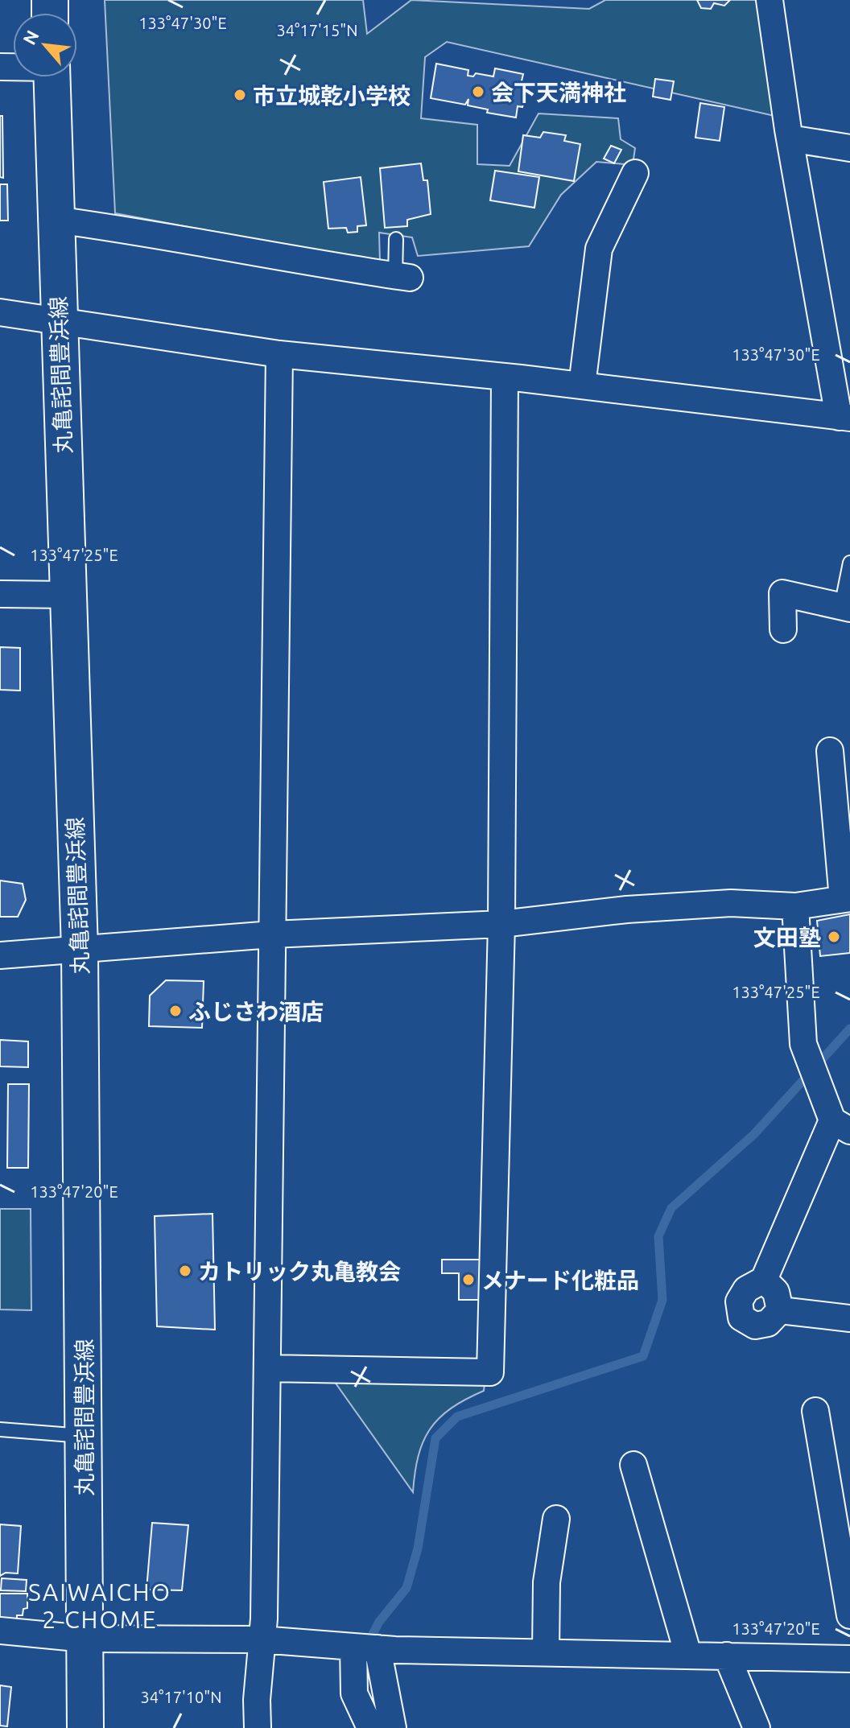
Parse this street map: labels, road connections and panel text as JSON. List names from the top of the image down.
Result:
{
  "streets": {
    "main road": ["丸亀詫間豊浜線"]
  },
  "districts": ["SAIWAICHO 2 CHOME"],
  "places": [
    "会下天満神社",
    "市立城乾小学校",
    "文田塾",
    "ふじさわ酒店",
    "カトリック丸亀教会",
    "メナード化粧品"
  ],
  "north": "top left",
  "coordinates": [
    "133°47'30\"E",
    "34°17'15\"N",
    "133°47'25\"E",
    "133°47'20\"E",
    "34°17'10\"N"
  ]
}
